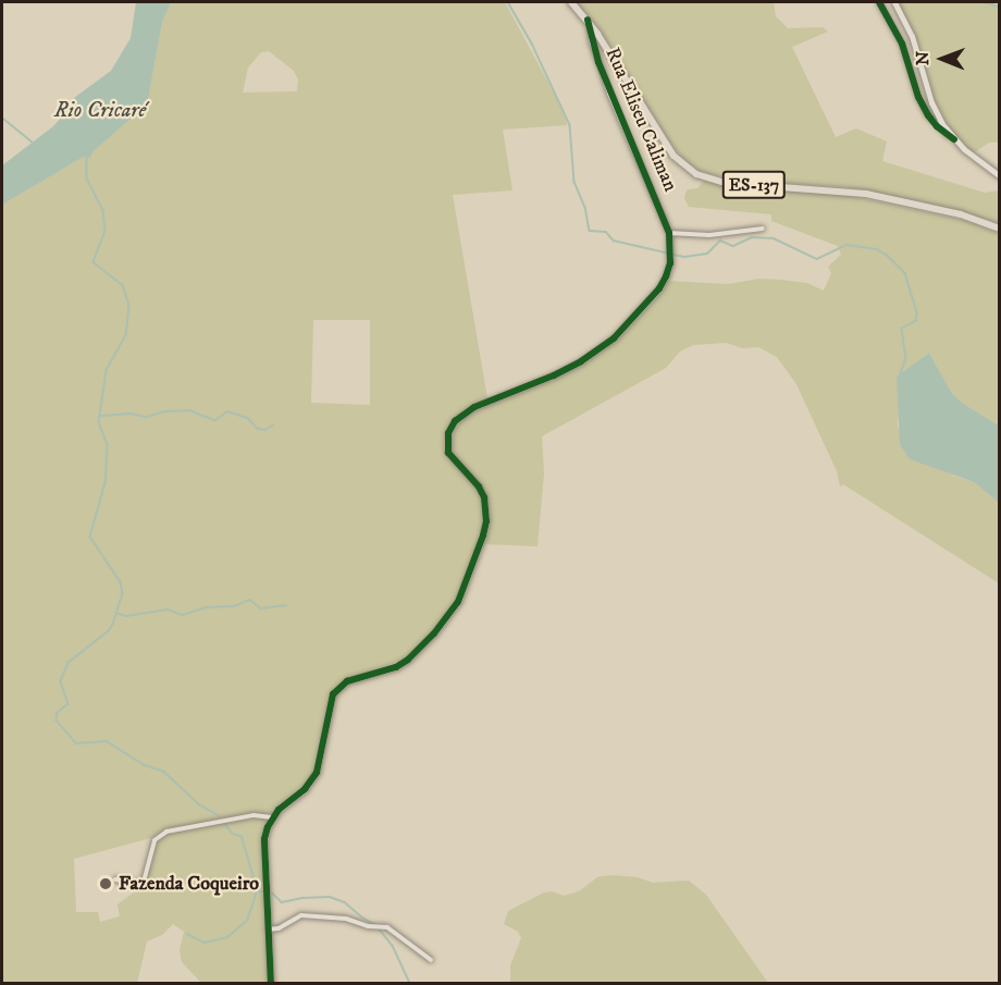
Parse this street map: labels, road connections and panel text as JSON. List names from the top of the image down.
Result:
{
  "streets": {
    "main road": ["ES-137"],
    "street": ["Rua Eliseu Caliman"]
  },
  "crossings": [
    ["Rua Eliseu Caliman", "ES-137"]
  ],
  "water": ["Rio Cricaré"],
  "places": ["Fazenda Coqueiro"],
  "north": "left"
}
